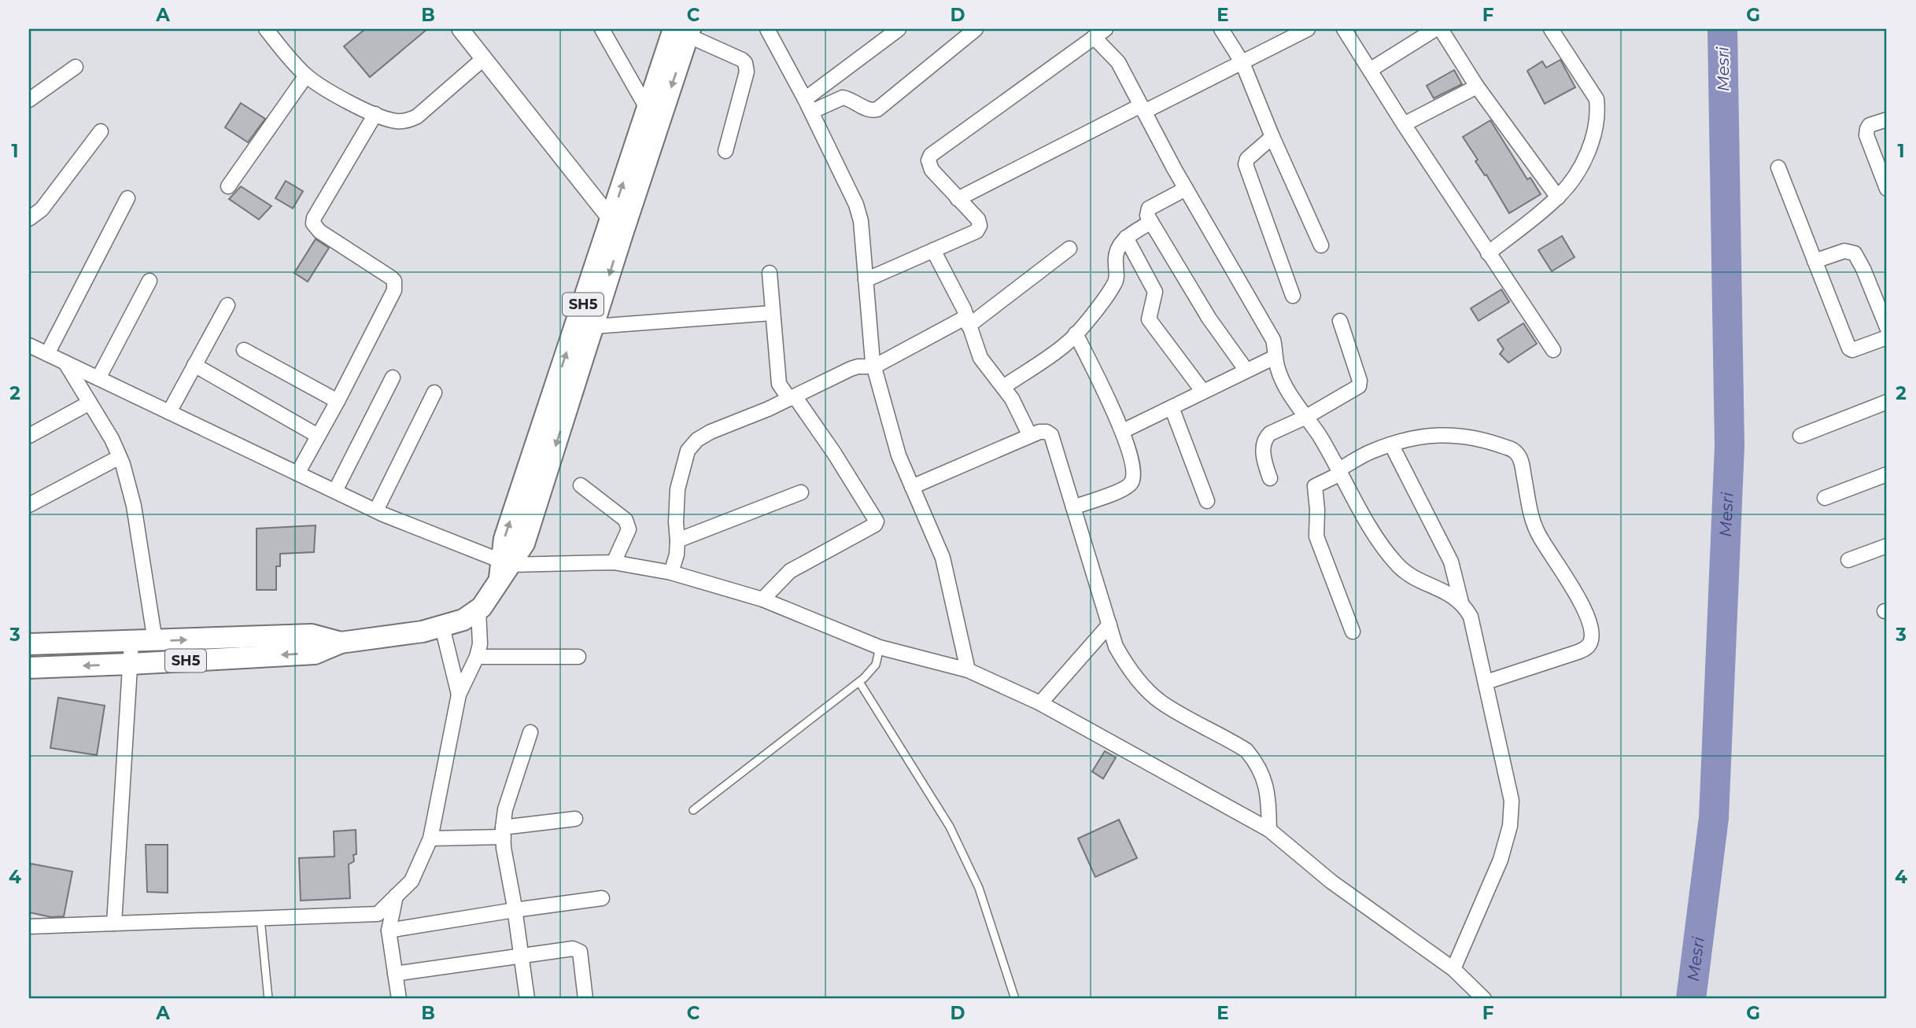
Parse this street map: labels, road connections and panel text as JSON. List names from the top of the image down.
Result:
{
  "streets": {
    "main road": ["SH5"]
  },
  "water": ["Mesri"],
  "grid": {
    "columns": [
      "A",
      "B",
      "C",
      "D",
      "E",
      "F",
      "G"
    ],
    "rows": [
      "1",
      "2",
      "3",
      "4"
    ]
  }
}
